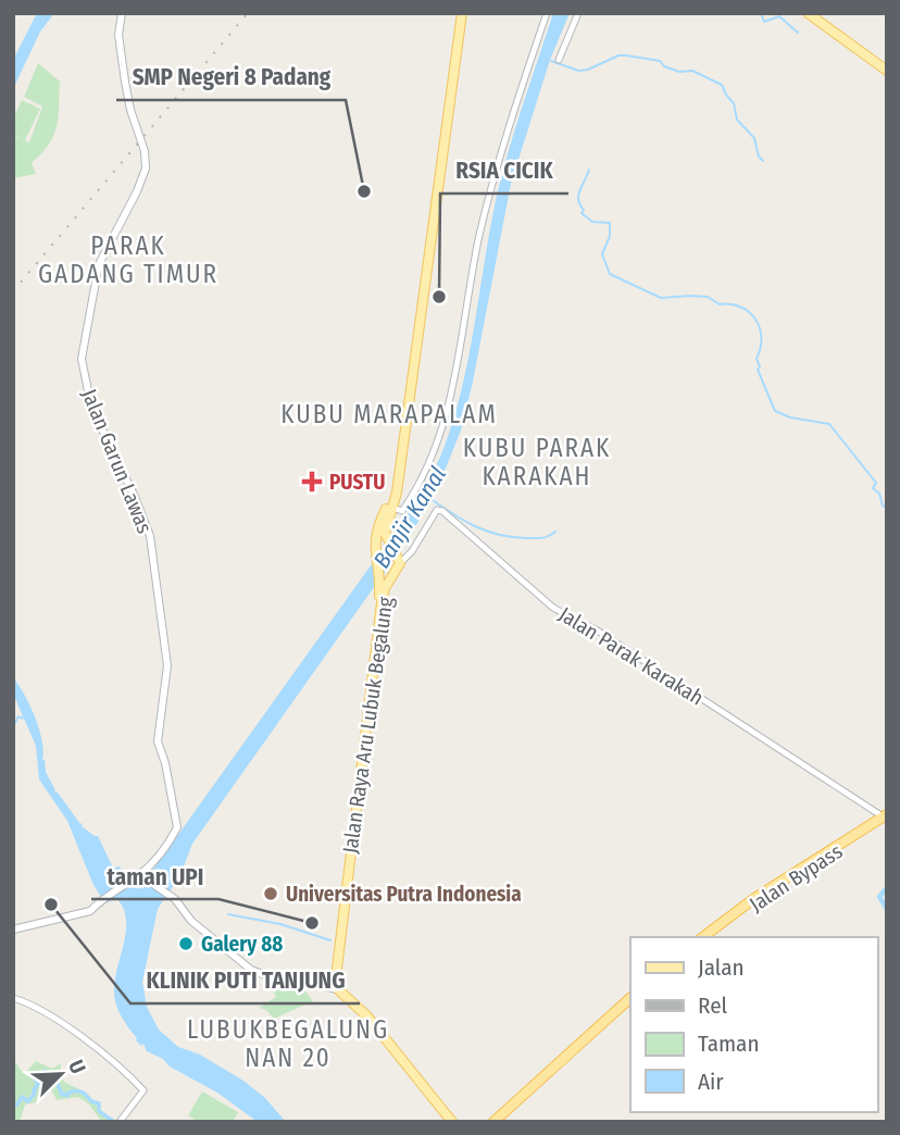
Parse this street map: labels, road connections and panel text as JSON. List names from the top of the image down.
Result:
{
  "streets": {
    "highway": ["Jalan Bypass"],
    "main road": ["Jalan Garun Lawas", "Jalan Raya Aru Lubuk Begalung"],
    "street": ["Jalan Parak Karakah"]
  },
  "crossings": [
    ["Jalan Parak Karakah", "Jalan Raya Aru Lubuk Begalung"]
  ],
  "districts": [
    "PARAK GADANG TIMUR",
    "KUBU MARAPALAM",
    "KUBU PARAK KARAKAH",
    "LUBUKBEGALUNG NAN 20"
  ],
  "water": ["Banjir Kanal"],
  "places": {
    "other": [
      "SMP Negeri 8 Padang",
      "RSIA CICIK",
      "Universitas Putra Indonesia",
      "KLINIK PUTI TANJUNG",
      "taman UPI",
      "Galery 88"
    ],
    "health": ["PUSTU"]
  },
  "legend": [
    "Jalan",
    "Rel",
    "Taman",
    "Air"
  ],
  "north": "top right"
}
